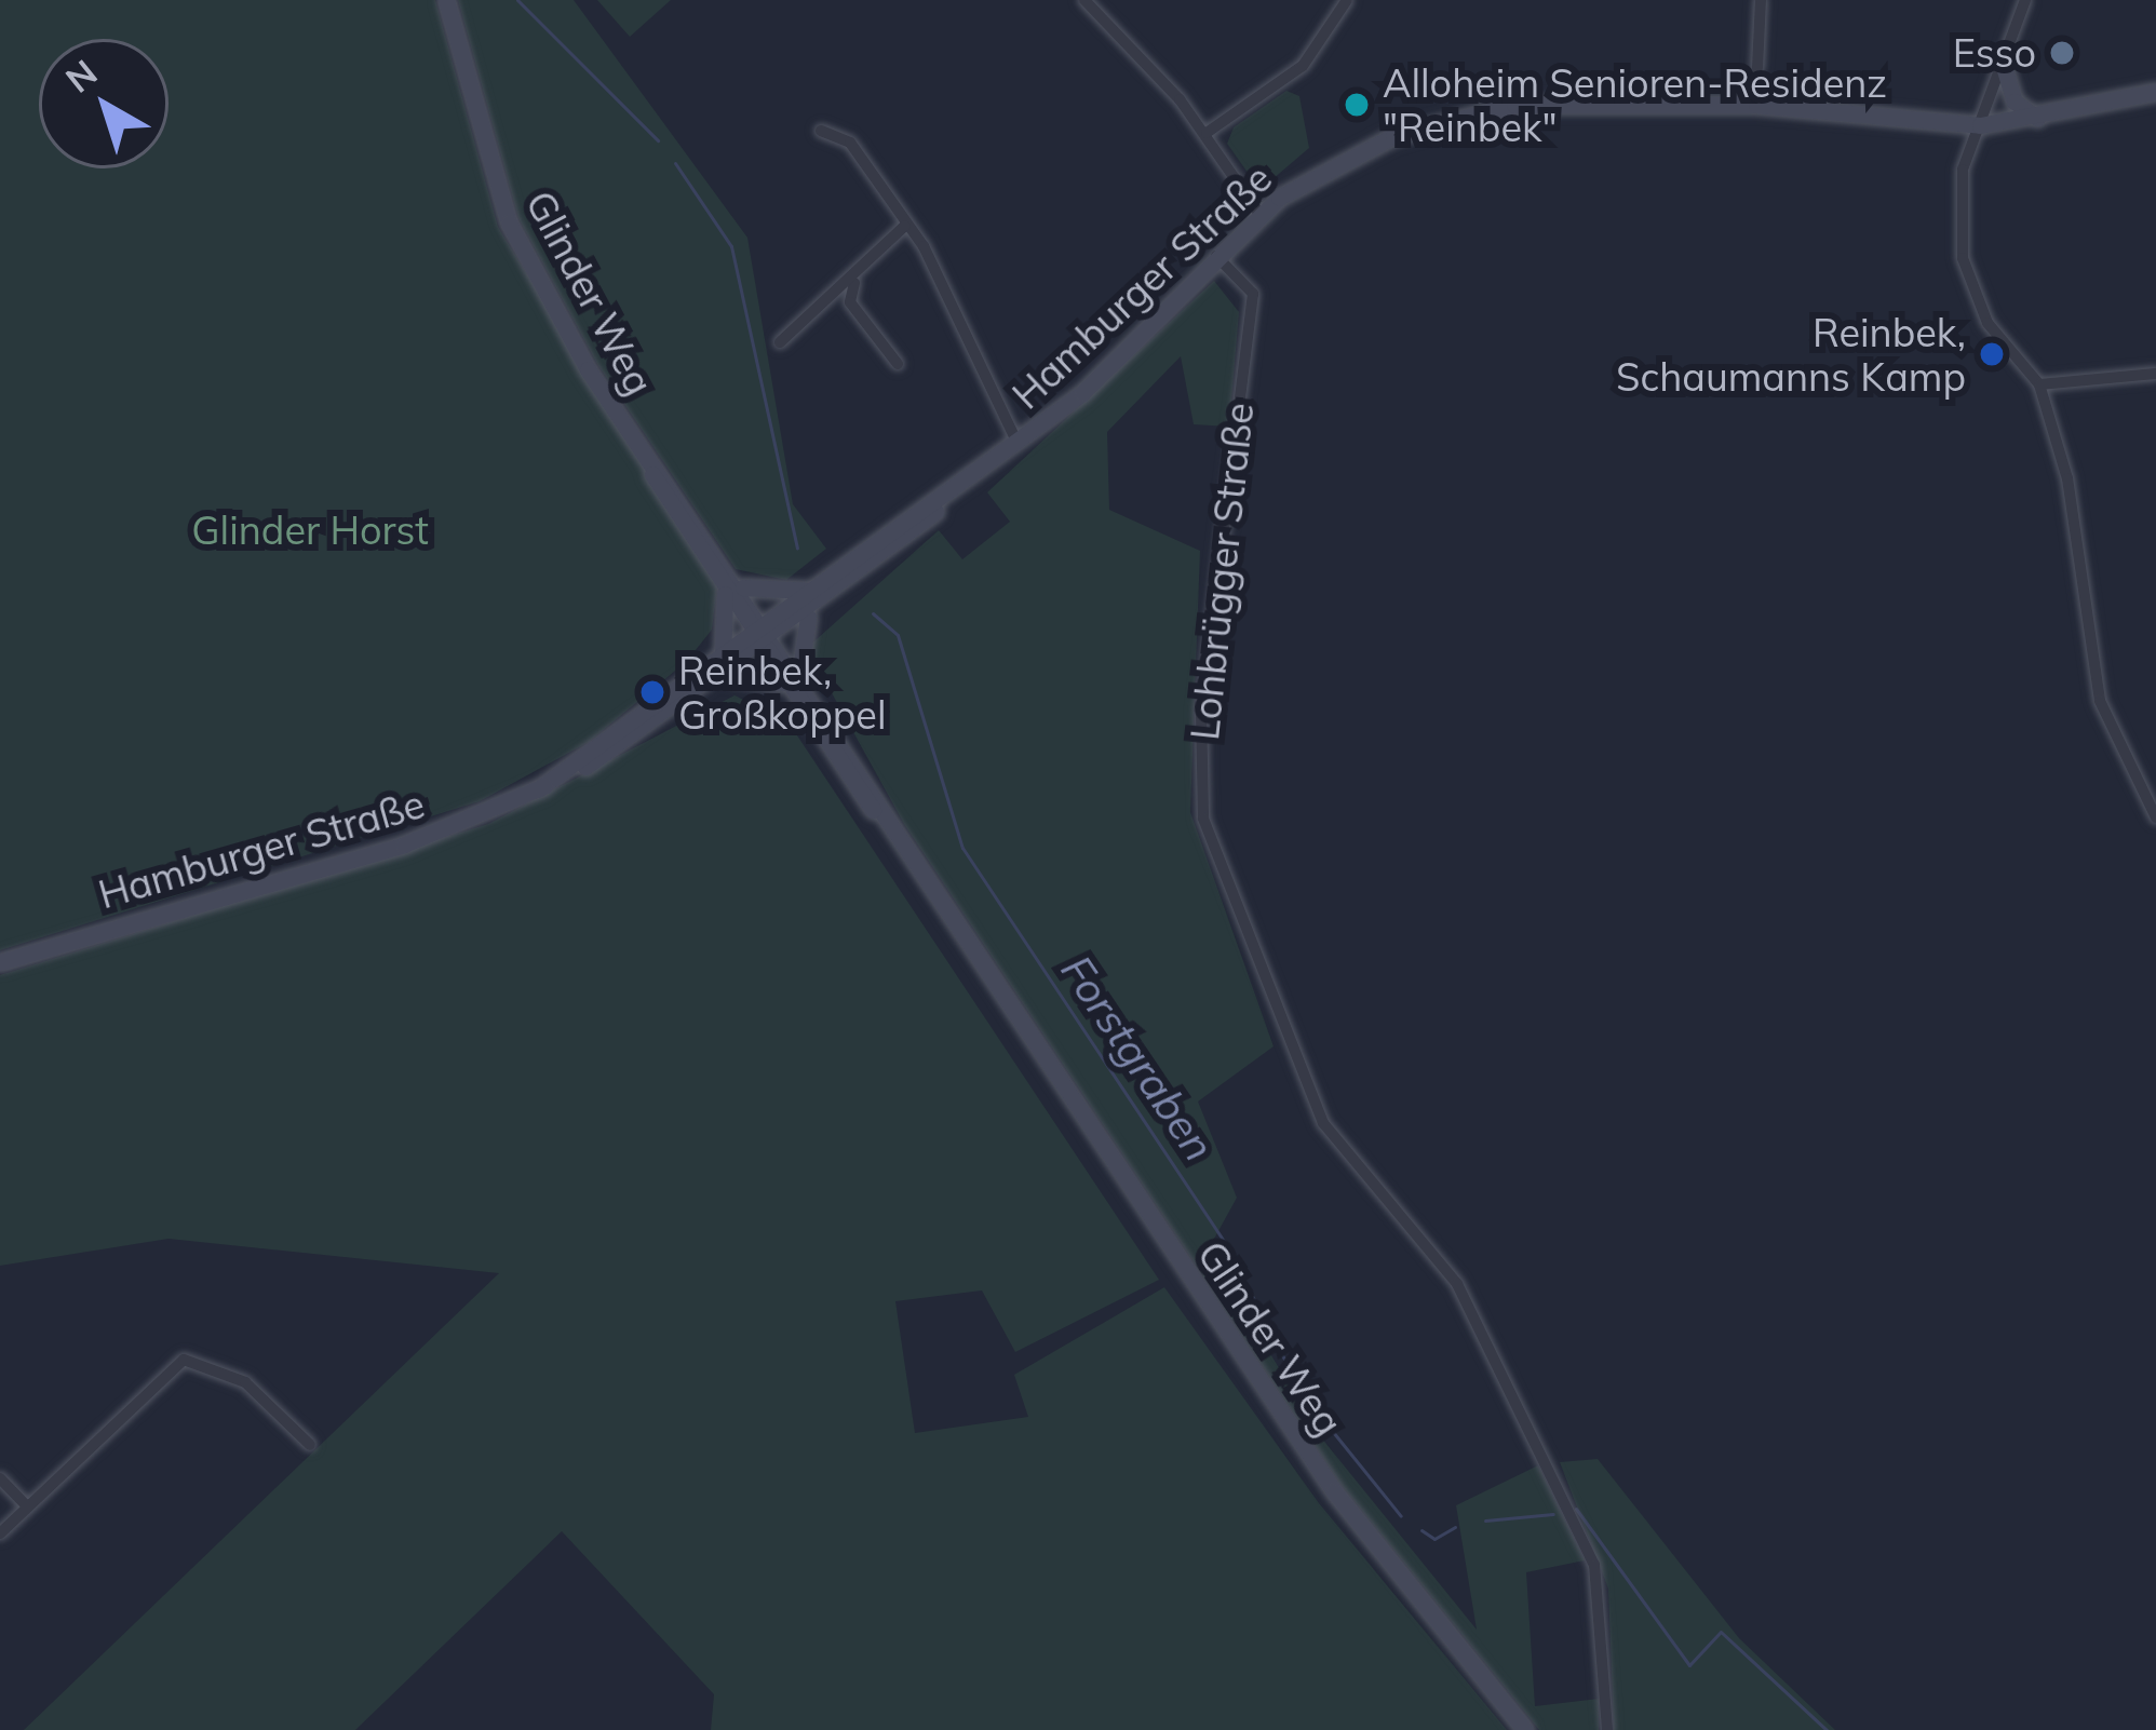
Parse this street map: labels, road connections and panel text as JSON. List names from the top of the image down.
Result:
{
  "streets": {
    "main road": ["Hamburger Straße", "Glinder Weg"],
    "street": ["Lohbrügger Straße"]
  },
  "crossings": [
    ["Hamburger Straße", "Glinder Weg"],
    ["Hamburger Straße", "Lohbrügger Straße"]
  ],
  "water": ["Forstgraben"],
  "parks": ["Glinder Horst"],
  "places": [
    "Esso",
    "Alloheim Senioren-Residenz \"Reinbek\"",
    "Reinbek, Schaumanns Kamp",
    "Reinbek, Großkoppel"
  ],
  "north": "top left"
}
